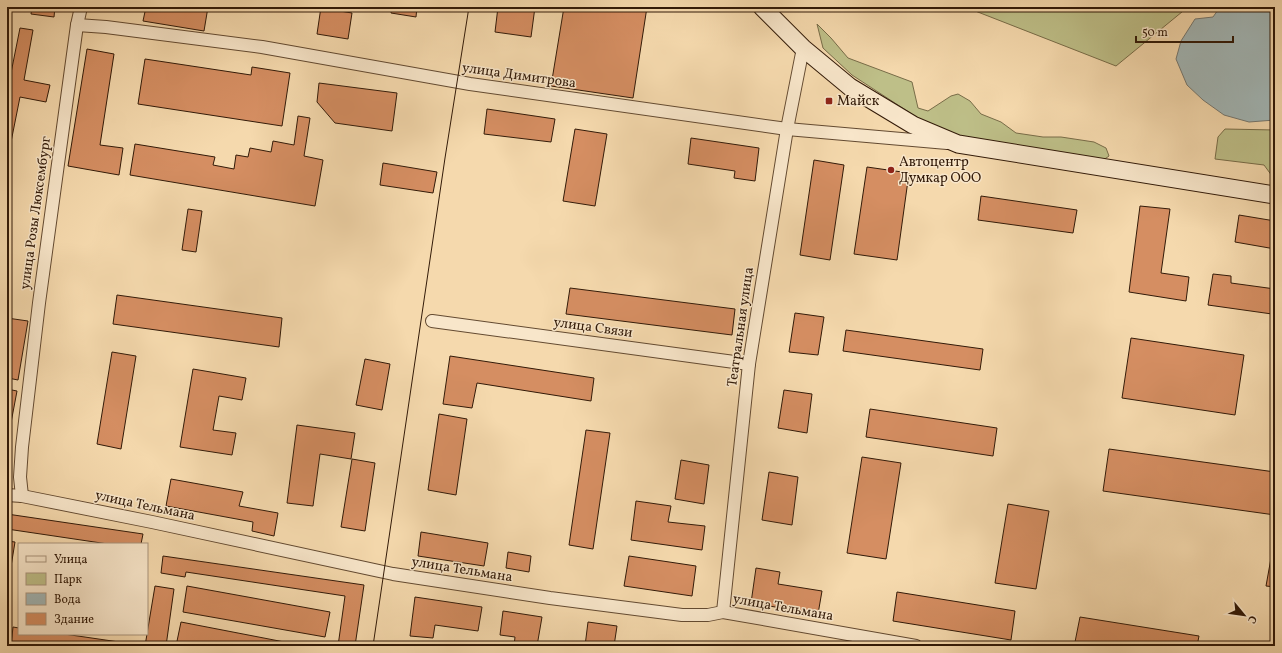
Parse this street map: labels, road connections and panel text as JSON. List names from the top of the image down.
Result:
{
  "streets": {
    "street": [
      "улица Димитрова",
      "улица Розы Люксембург",
      "Театральная улица",
      "улица Связи",
      "улица Тельмана"
    ]
  },
  "crossings": [
    ["улица Димитрова", "улица Розы Люксембург"],
    ["улица Димитрова", "Театральная улица"],
    ["улица Розы Люксембург", "улица Тельмана"],
    ["Театральная улица", "улица Связи"],
    ["Театральная улица", "улица Тельмана"]
  ],
  "places": {
    "transit": ["Майск"],
    "other": ["Автоцентр Думкар ООО"]
  },
  "legend": [
    "Улица",
    "Парк",
    "Вода",
    "Здание"
  ],
  "scale_bar": "50 m",
  "north": "bottom right"
}
